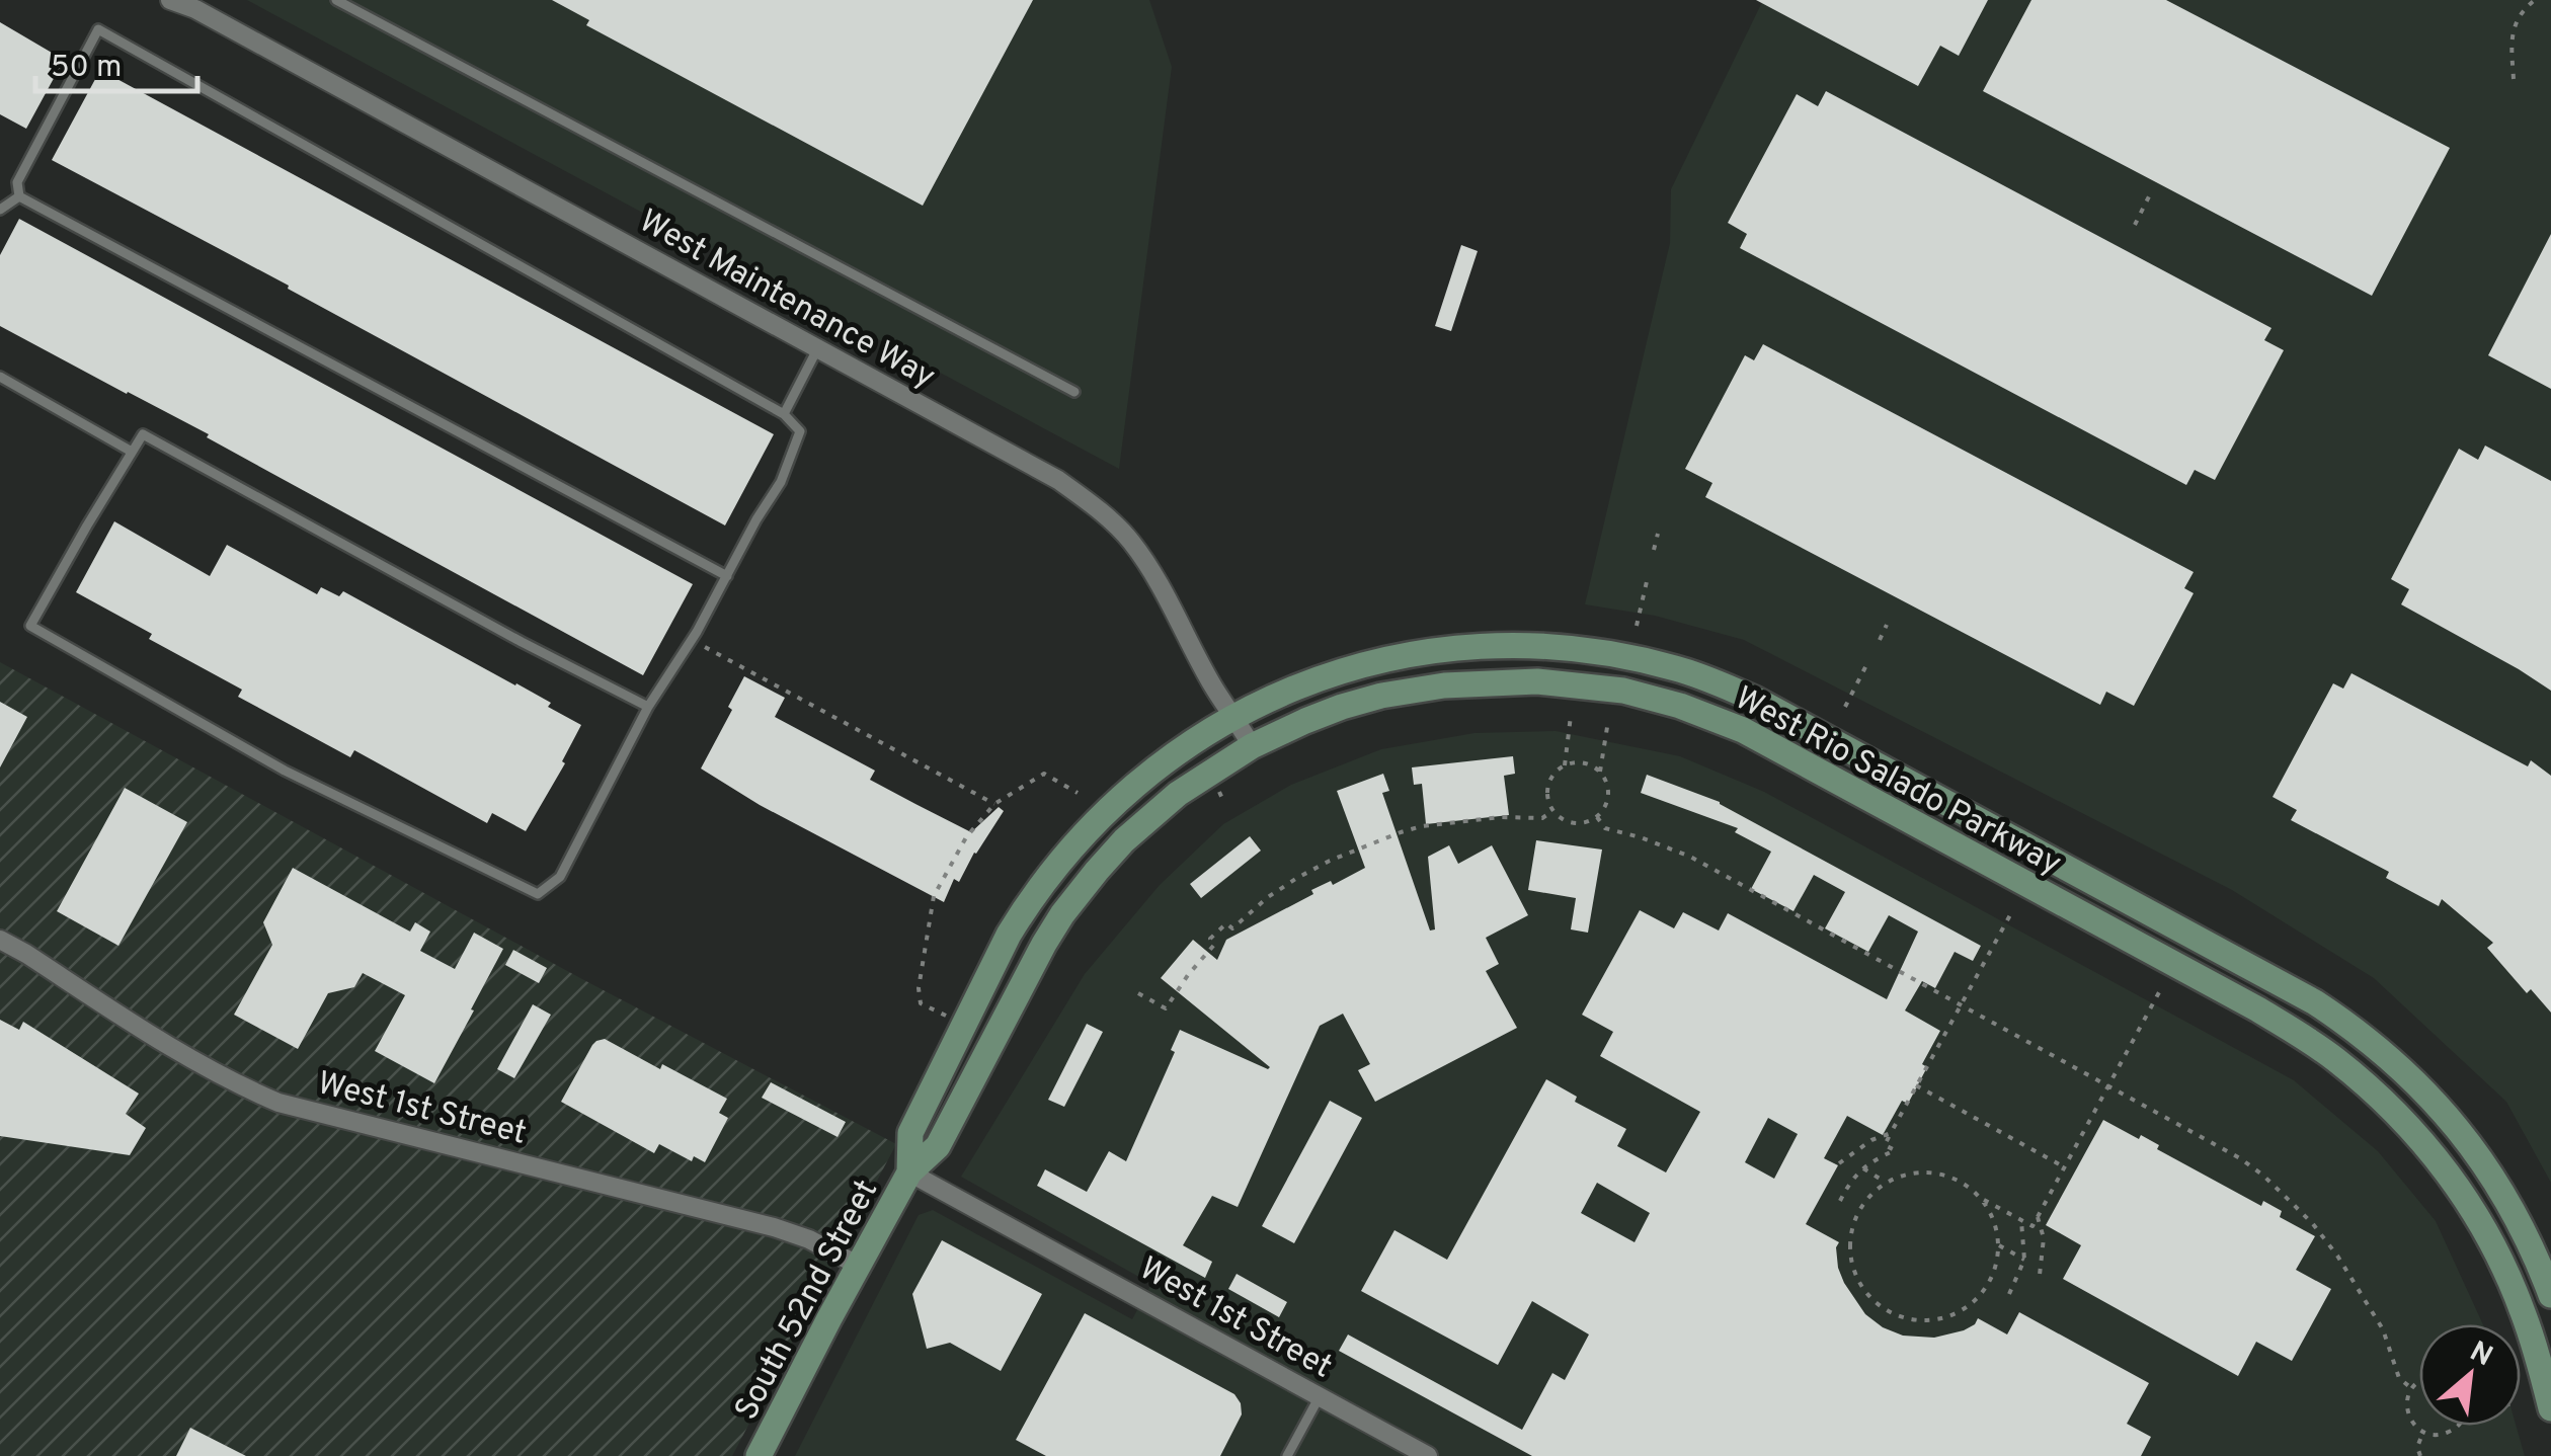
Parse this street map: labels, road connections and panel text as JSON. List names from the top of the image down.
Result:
{
  "streets": {
    "main road": ["West Rio Salado Parkway", "South 52nd Street"],
    "street": ["West Maintenance Way", "West 1st Street"]
  },
  "crossings": [
    ["West Maintenance Way", "West Rio Salado Parkway"],
    ["West Rio Salado Parkway", "West 1st Street"],
    ["West Rio Salado Parkway", "South 52nd Street"],
    ["West 1st Street", "South 52nd Street"]
  ],
  "scale_bar": "50 m",
  "north": "top right"
}
